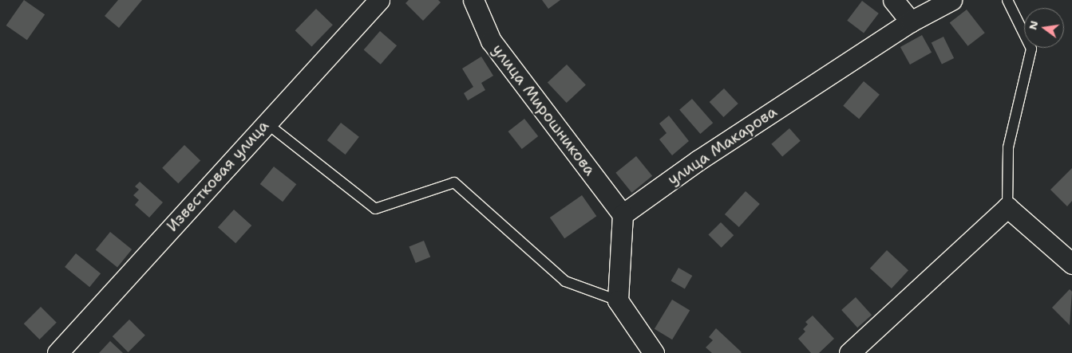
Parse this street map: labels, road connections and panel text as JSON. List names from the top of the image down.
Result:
{
  "streets": {
    "street": ["улица Мирошникова", "улица Макарова", "Известковая улица"]
  },
  "crossings": [
    ["улица Мирошникова", "улица Макарова"]
  ],
  "north": "left"
}
